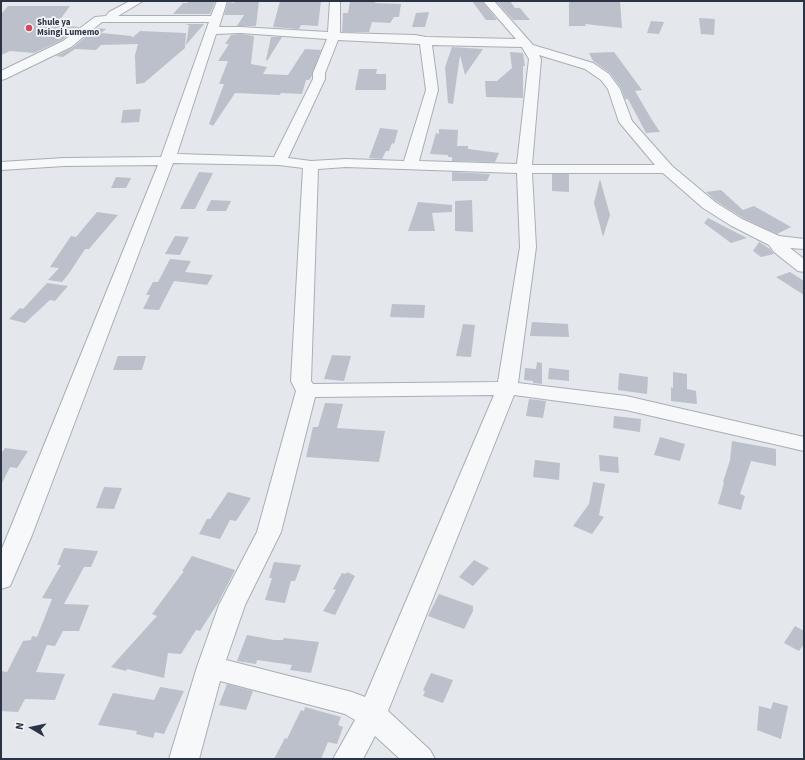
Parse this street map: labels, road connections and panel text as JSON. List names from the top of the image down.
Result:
{
  "places": ["Shule ya Msingi Lumemo"],
  "north": "left"
}
